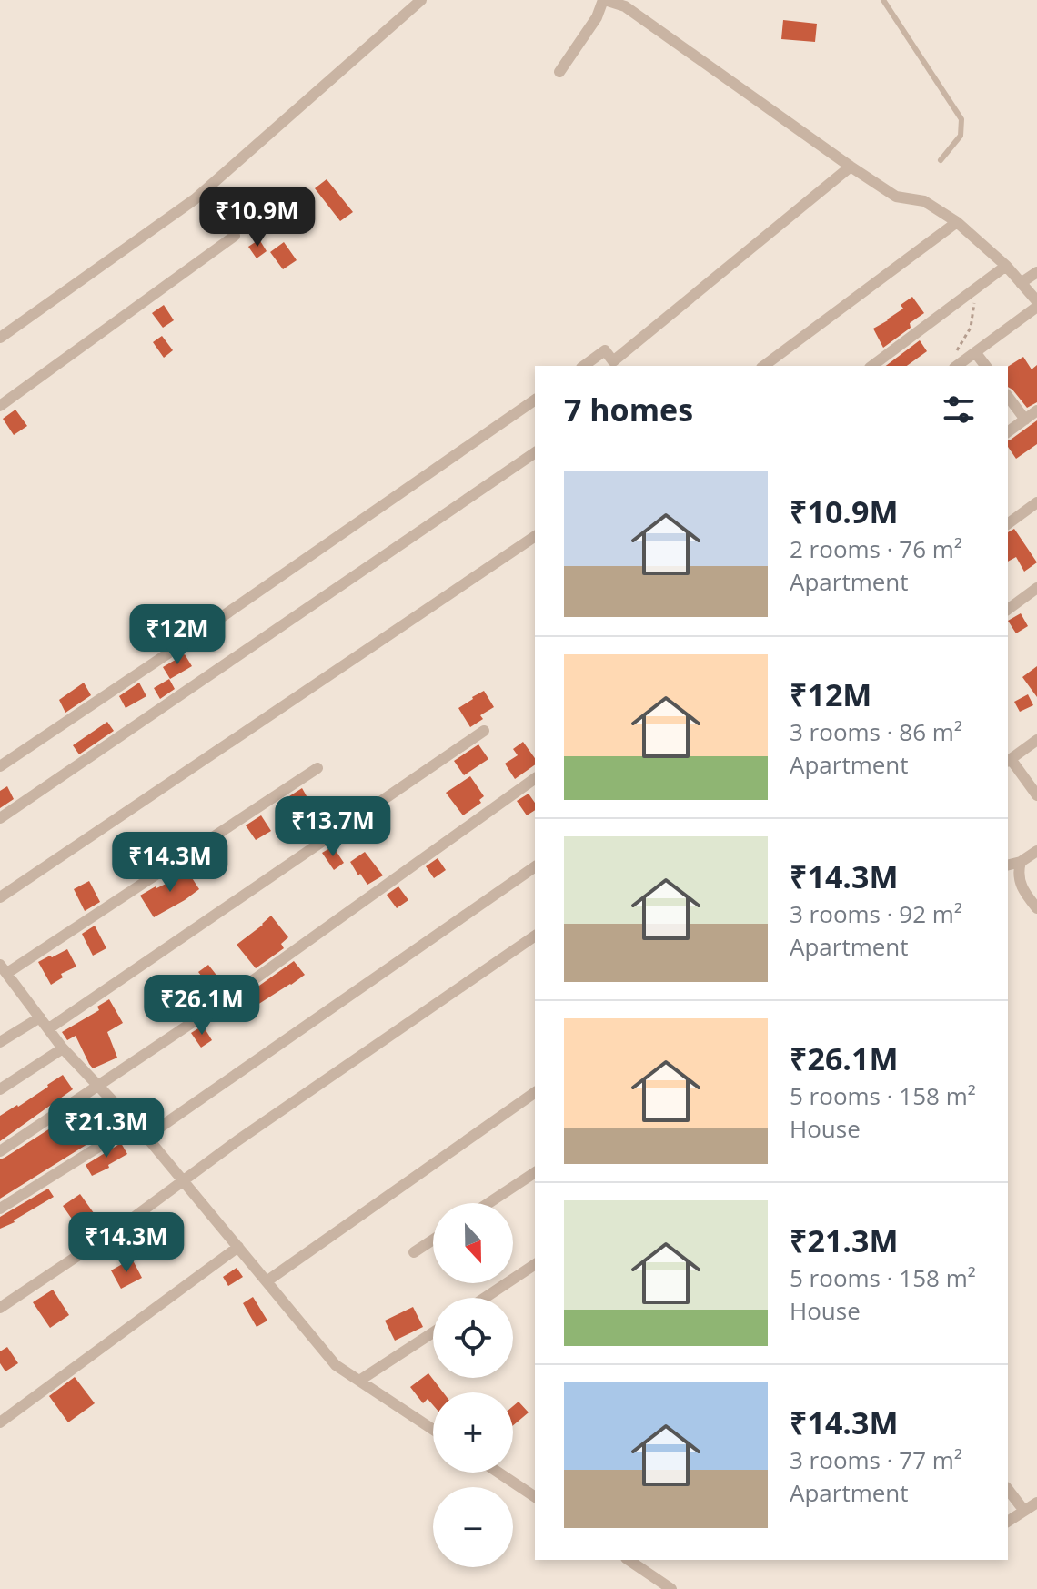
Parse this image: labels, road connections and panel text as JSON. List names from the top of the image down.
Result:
{
  "north": "bottom",
  "page": {
    "price": [
      "₹10.9M",
      "₹12M",
      "₹13.7M",
      "₹14.3M",
      "₹26.1M",
      "₹21.3M",
      "₹14.3M"
    ],
    "heading": "7 homes",
    "list": [
      {
        "name": "₹10.9M",
        "note": "2 rooms · 76 m² · Apartment"
      },
      {
        "name": "₹12M",
        "note": "3 rooms · 86 m² · Apartment"
      },
      {
        "name": "₹14.3M",
        "note": "3 rooms · 92 m² · Apartment"
      },
      {
        "name": "₹26.1M",
        "note": "5 rooms · 158 m² · House"
      },
      {
        "name": "₹21.3M",
        "note": "5 rooms · 158 m² · House"
      },
      {
        "name": "₹14.3M",
        "note": "3 rooms · 77 m² · Apartment"
      }
    ],
    "map_buttons": ["+", "−"]
  }
}
